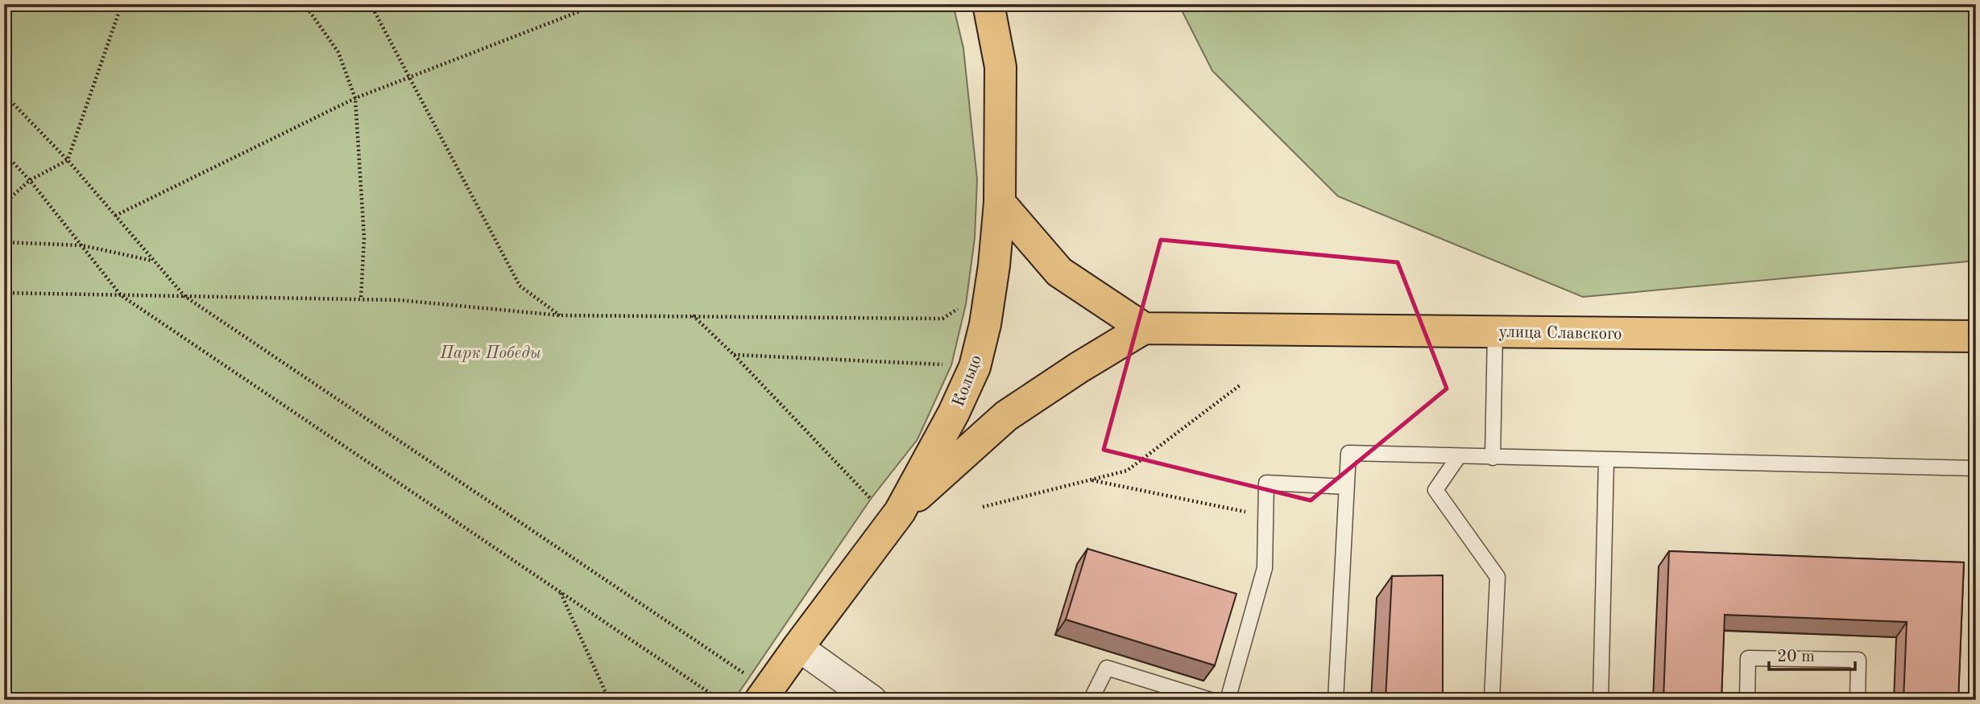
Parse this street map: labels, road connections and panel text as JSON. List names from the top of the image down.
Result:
{
  "streets": {
    "main road": ["улица Славского", "Кольцо"]
  },
  "parks": ["Парк Победы"],
  "scale_bar": "20 m"
}
